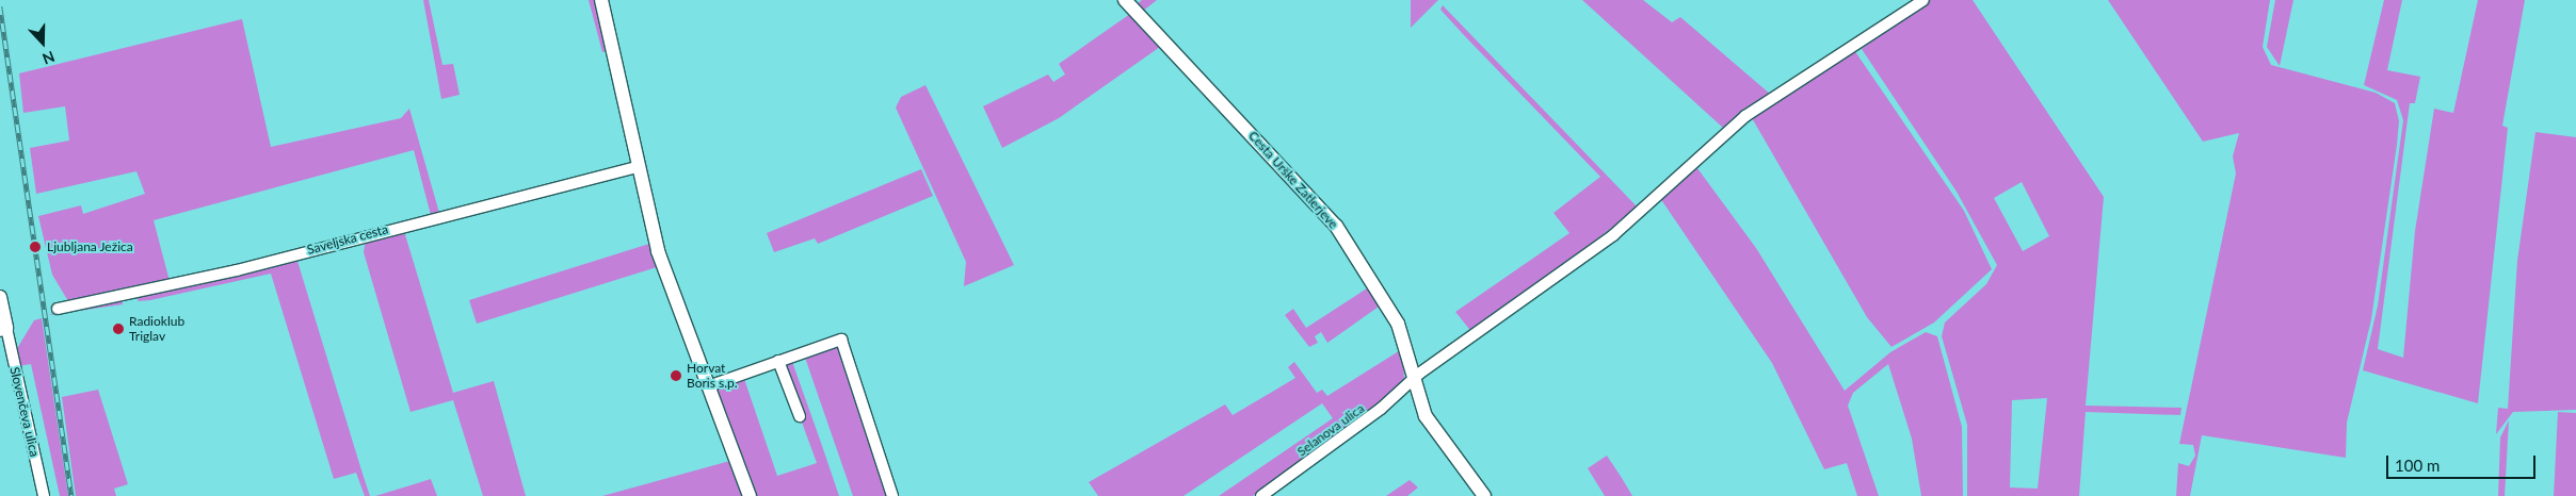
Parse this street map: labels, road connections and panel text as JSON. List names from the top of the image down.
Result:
{
  "streets": {
    "street": [
      "Cesta Urške Zatlerjeve",
      "Saveljska cesta",
      "Slovenčeva ulica",
      "Selanova ulica"
    ]
  },
  "crossings": [
    ["Cesta Urške Zatlerjeve", "Selanova ulica"]
  ],
  "places": ["Ljubljana Ježica", "Radioklub Triglav", "Horvat Boris s.p."],
  "scale_bar": "100 m",
  "north": "bottom"
}
